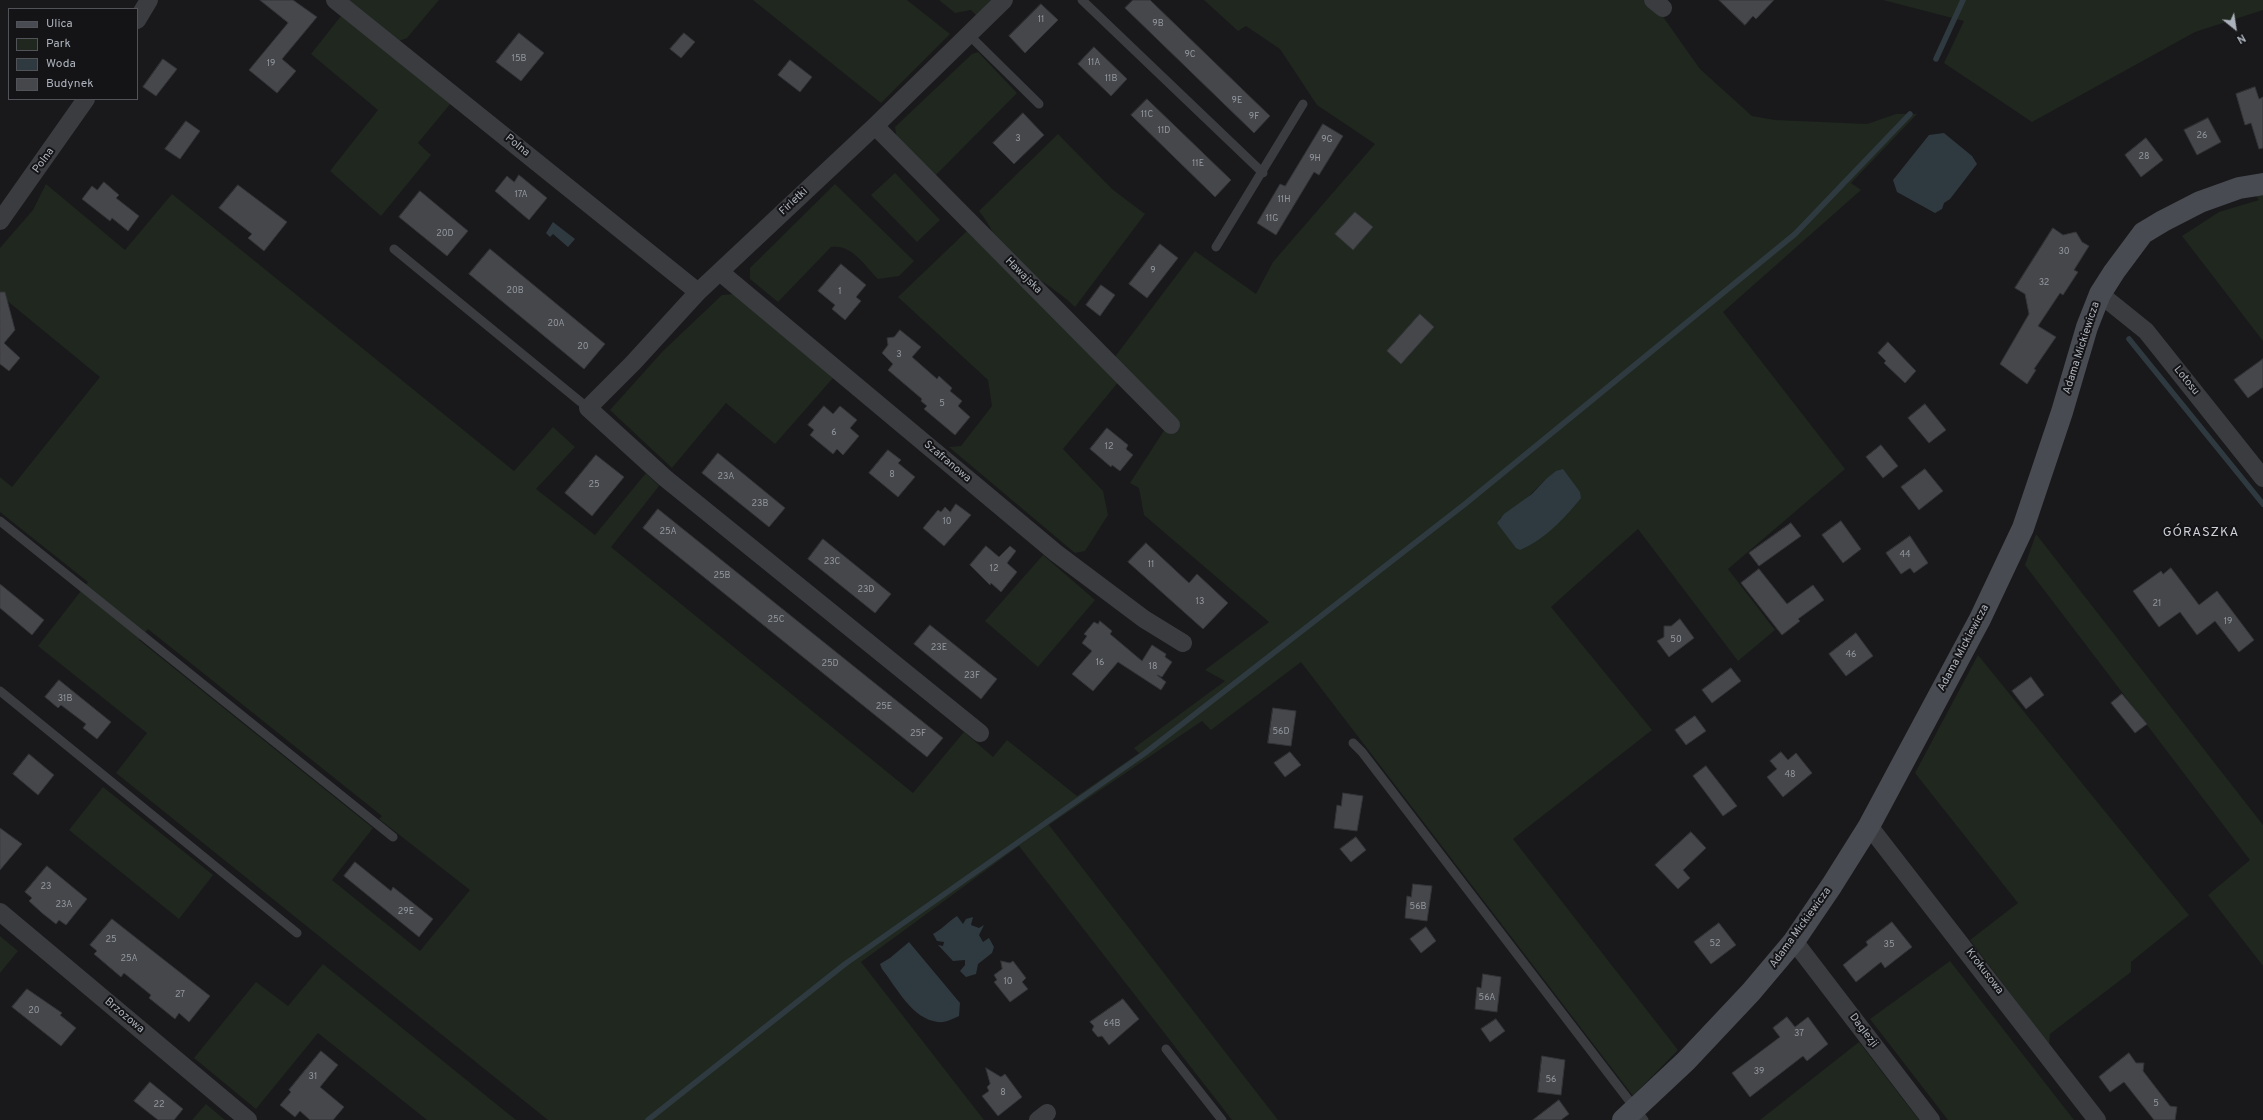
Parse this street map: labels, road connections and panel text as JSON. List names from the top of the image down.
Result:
{
  "streets": {
    "street": [
      "Polna",
      "Firletki",
      "Hawajska",
      "Adama Mickiewicza",
      "Lotosu",
      "Szafranowa",
      "Krokusowa",
      "Brzozowa",
      "Daglezji"
    ]
  },
  "crossings": [
    ["Polna", "Firletki"],
    ["Firletki", "Hawajska"],
    ["Firletki", "Szafranowa"],
    ["Adama Mickiewicza", "Lotosu"],
    ["Adama Mickiewicza", "Krokusowa"],
    ["Adama Mickiewicza", "Daglezji"]
  ],
  "districts": ["GÓRASZKA"],
  "house_numbers": [
    "11",
    "9B",
    "9C",
    "15B",
    "11A",
    "19",
    "11B",
    "9E",
    "11C",
    "9F",
    "11D",
    "26",
    "3",
    "9G",
    "28",
    "9H",
    "11E",
    "17A",
    "11H",
    "11G",
    "20D",
    "30",
    "9",
    "32",
    "20B",
    "1",
    "20A",
    "20",
    "3",
    "5",
    "6",
    "12",
    "8",
    "23A",
    "25",
    "23B",
    "10",
    "25A",
    "44",
    "23C",
    "11",
    "12",
    "25B",
    "23D",
    "13",
    "21",
    "25C",
    "19",
    "50",
    "23E",
    "46",
    "16",
    "25D",
    "18",
    "23F",
    "31B",
    "25E",
    "56D",
    "25F",
    "48",
    "23",
    "23A",
    "56B",
    "29E",
    "25",
    "52",
    "35",
    "25A",
    "10",
    "27",
    "56A",
    "20",
    "64B",
    "37",
    "39",
    "31",
    "56",
    "8",
    "5",
    "22"
  ],
  "legend": [
    "Ulica",
    "Park",
    "Woda",
    "Budynek"
  ],
  "north": "bottom right"
}
